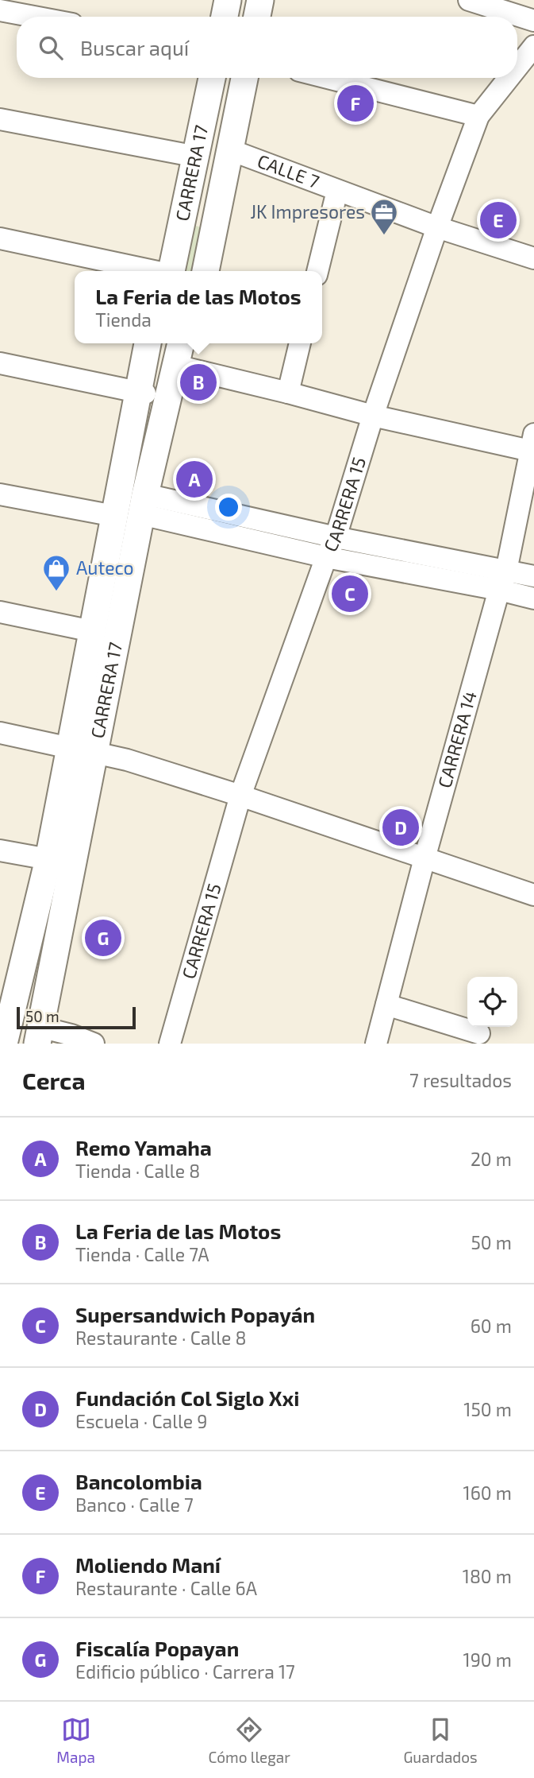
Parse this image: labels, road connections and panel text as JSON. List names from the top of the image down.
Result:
{
  "streets": {
    "main road": ["CARRERA 17"],
    "street": ["CALLE 7", "CARRERA 15", "CARRERA 14"]
  },
  "crossings": [
    ["CALLE 7", "CARRERA 17"],
    ["CALLE 7", "CARRERA 15"]
  ],
  "places": {
    "office": ["JK Impresores"],
    "shop": ["Auteco"]
  },
  "scale_bar": "50 m",
  "page": {
    "search": "Buscar aquí",
    "pins": [
      "F",
      "E",
      "B",
      "A",
      "C",
      "D",
      "G"
    ],
    "popup": ["La Feria de las Motos", "Tienda"],
    "scale": "50 m",
    "heading": ["Cerca", "7 resultados"],
    "list": [
      {
        "mark": "A",
        "name": "Remo Yamaha",
        "note": "Tienda · Calle 8",
        "value": "20 m"
      },
      {
        "mark": "B",
        "name": "La Feria de las Motos",
        "note": "Tienda · Calle 7A",
        "value": "50 m"
      },
      {
        "mark": "C",
        "name": "Supersandwich Popayán",
        "note": "Restaurante · Calle 8",
        "value": "60 m"
      },
      {
        "mark": "D",
        "name": "Fundación Col Siglo Xxi",
        "note": "Escuela · Calle 9",
        "value": "150 m"
      },
      {
        "mark": "E",
        "name": "Bancolombia",
        "note": "Banco · Calle 7",
        "value": "160 m"
      },
      {
        "mark": "F",
        "name": "Moliendo Maní",
        "note": "Restaurante · Calle 6A",
        "value": "180 m"
      },
      {
        "mark": "G",
        "name": "Fiscalía Popayan",
        "note": "Edificio público · Carrera 17",
        "value": "190 m"
      }
    ],
    "nav": ["Mapa", "Cómo llegar", "Guardados"]
  }
}
